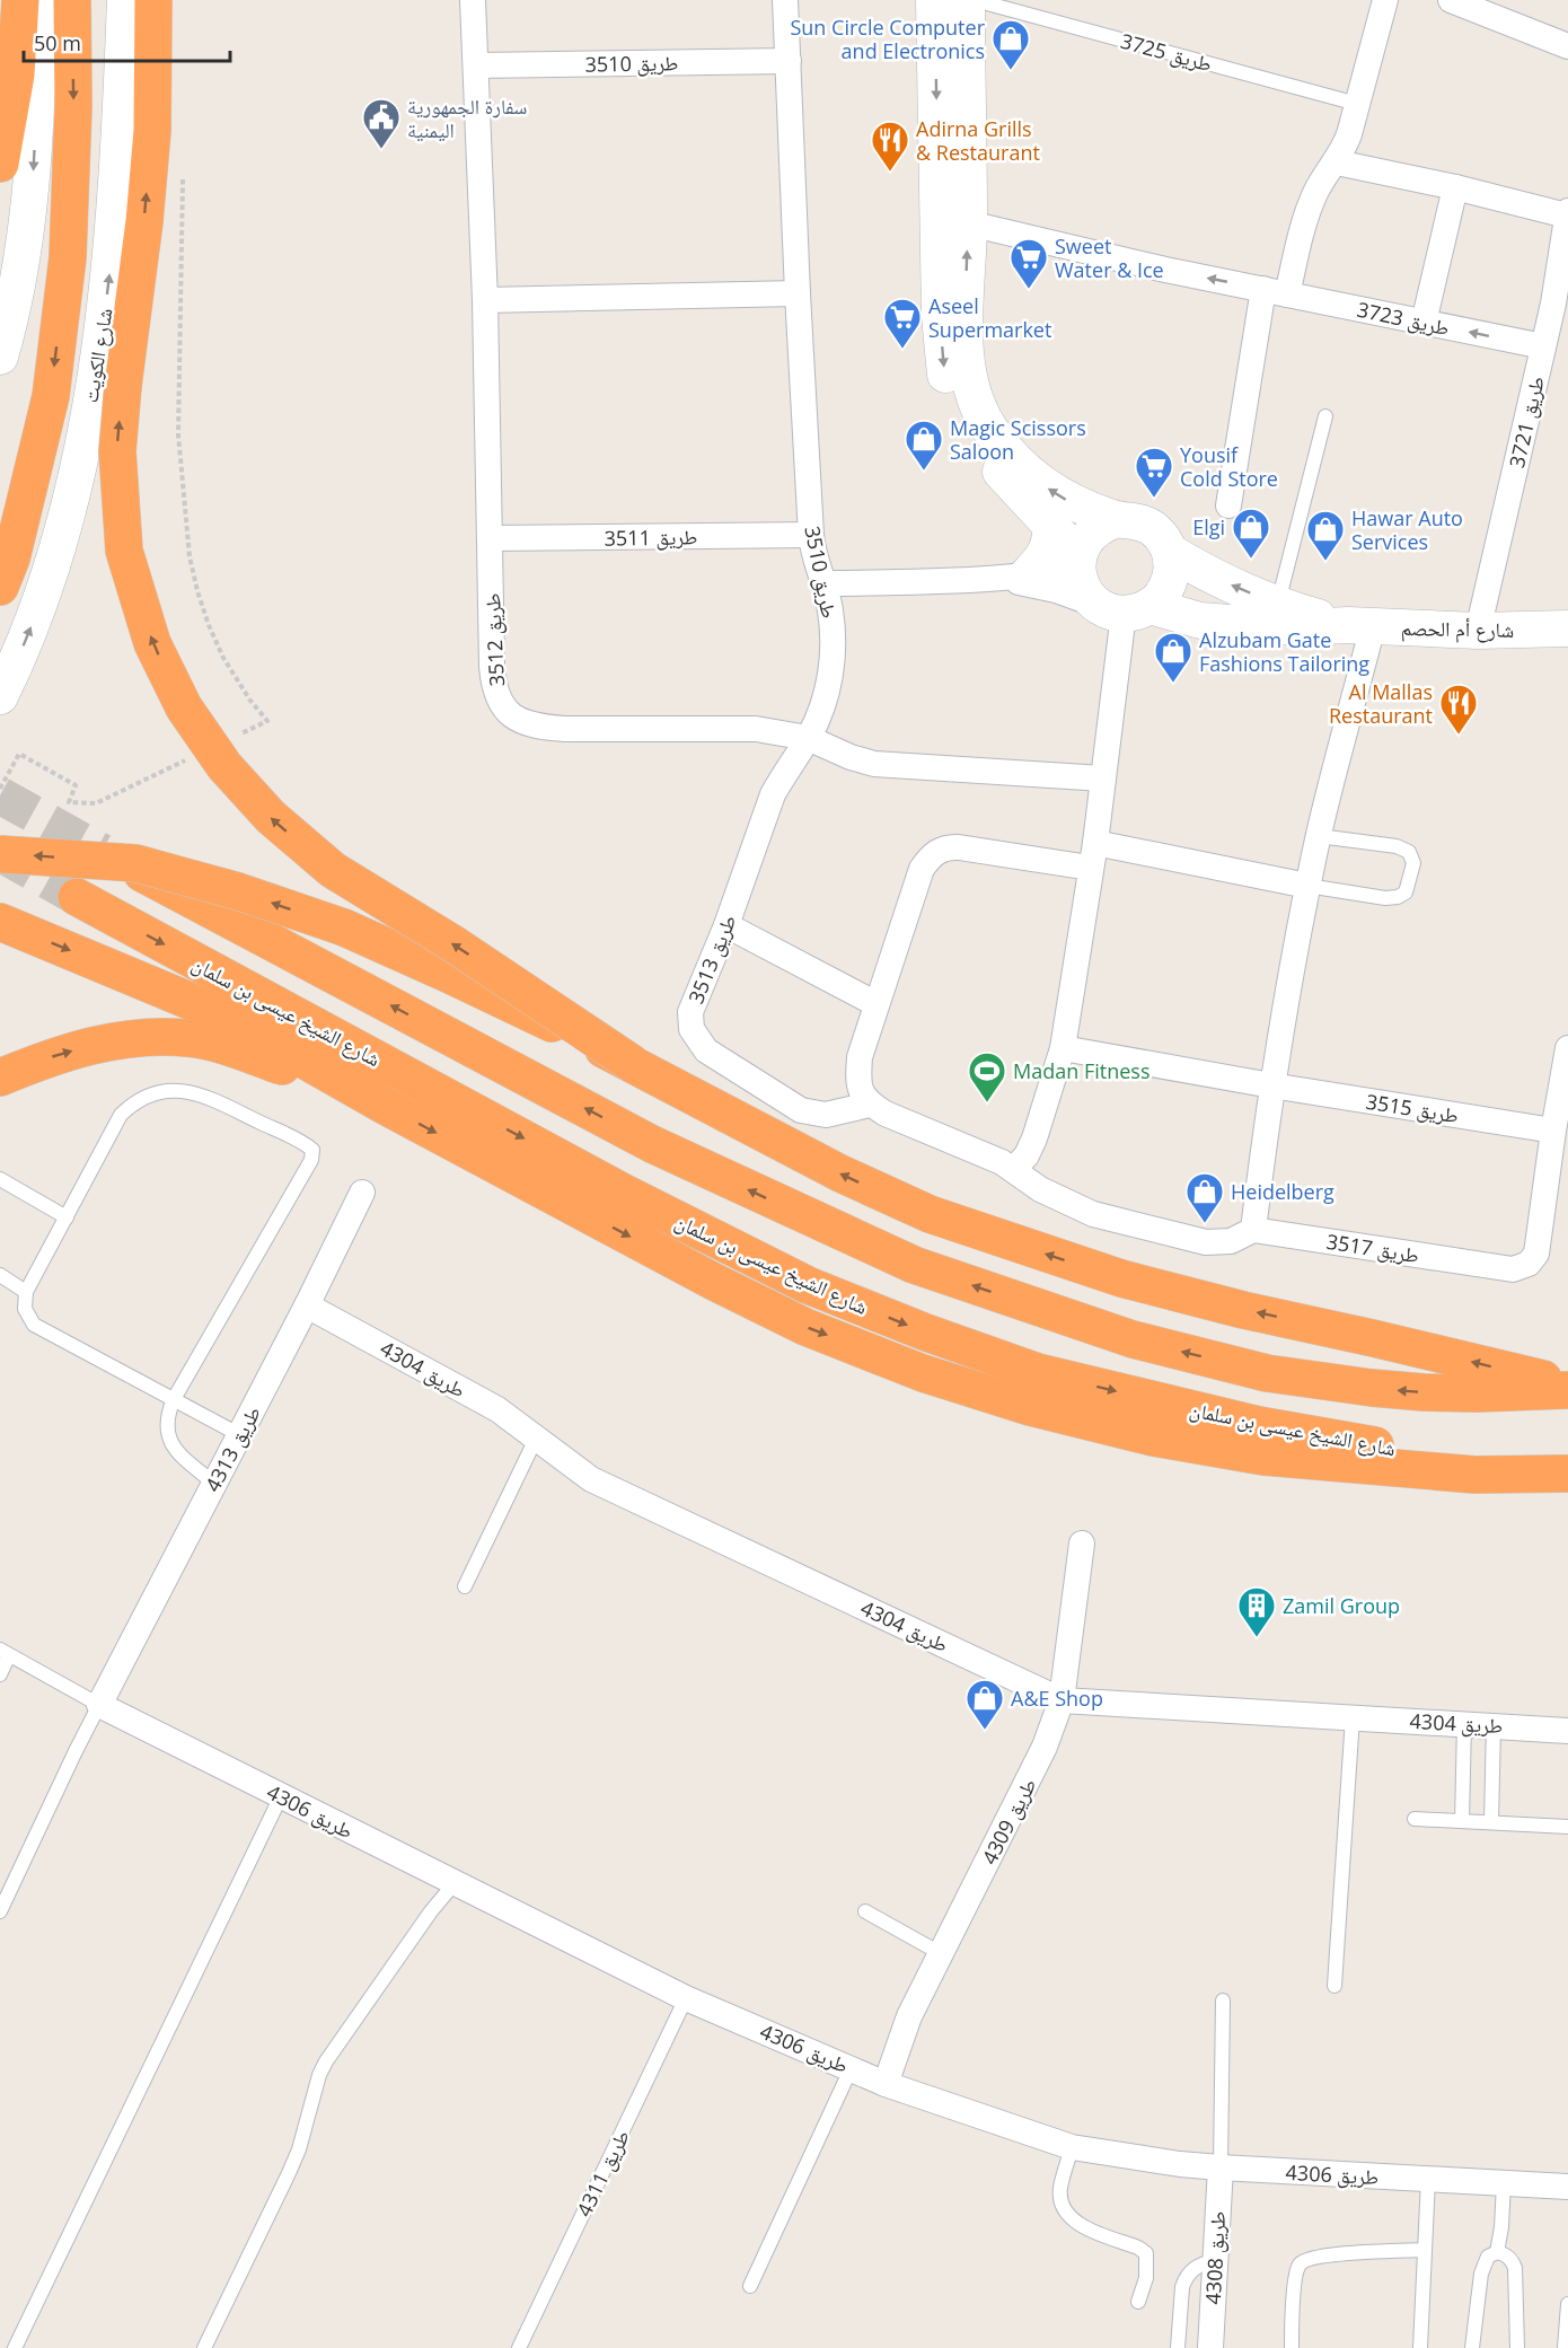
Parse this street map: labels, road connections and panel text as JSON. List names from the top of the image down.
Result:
{
  "streets": {
    "highway": ["شارع الشيخ عيسى بن سلمان"],
    "street": [
      "طريق 3510",
      "طريق 3723",
      "شارع الكويت",
      "طريق 3721",
      "طريق 3511",
      "شارع أم الحصم",
      "طريق 3512",
      "طريق 3513",
      "طريق 3515",
      "طريق 3517",
      "طريق 4304",
      "طريق 4313",
      "طريق 4306",
      "طريق 4309",
      "طريق 4308"
    ],
    "lane": ["طريق 3725", "طريق 4311"]
  },
  "crossings": [
    ["طريق 3510", "طريق 3511"],
    ["طريق 3510", "طريق 3512"],
    ["طريق 3510", "طريق 3513"],
    ["طريق 3723", "طريق 3721"],
    ["طريق 3721", "شارع أم الحصم"],
    ["طريق 3511", "طريق 3512"],
    ["طريق 3512", "طريق 3513"],
    ["طريق 3515", "طريق 3517"],
    ["طريق 4304", "طريق 4313"],
    ["طريق 4304", "طريق 4309"],
    ["طريق 4313", "طريق 4306"],
    ["طريق 4306", "طريق 4309"],
    ["طريق 4306", "طريق 4311"],
    ["طريق 4306", "طريق 4308"]
  ],
  "one_way": ["طريق 3723"],
  "places": {
    "shop": [
      "Sun Circle Computer and Electronics",
      "Magic Scissors Saloon",
      "Elgi",
      "Hawar Auto Services",
      "Alzubam Gate Fashions Tailoring",
      "Heidelberg",
      "A&E Shop"
    ],
    "public building": ["سفارة الجمهورية اليمنية"],
    "restaurant": ["Adirna Grills & Restaurant", "Al Mallas Restaurant"],
    "supermarket": ["Sweet Water & Ice", "Aseel Supermarket", "Yousif Cold Store"],
    "sports": ["Madan Fitness"],
    "building": ["Zamil Group"]
  },
  "scale_bar": "50 m"
}
